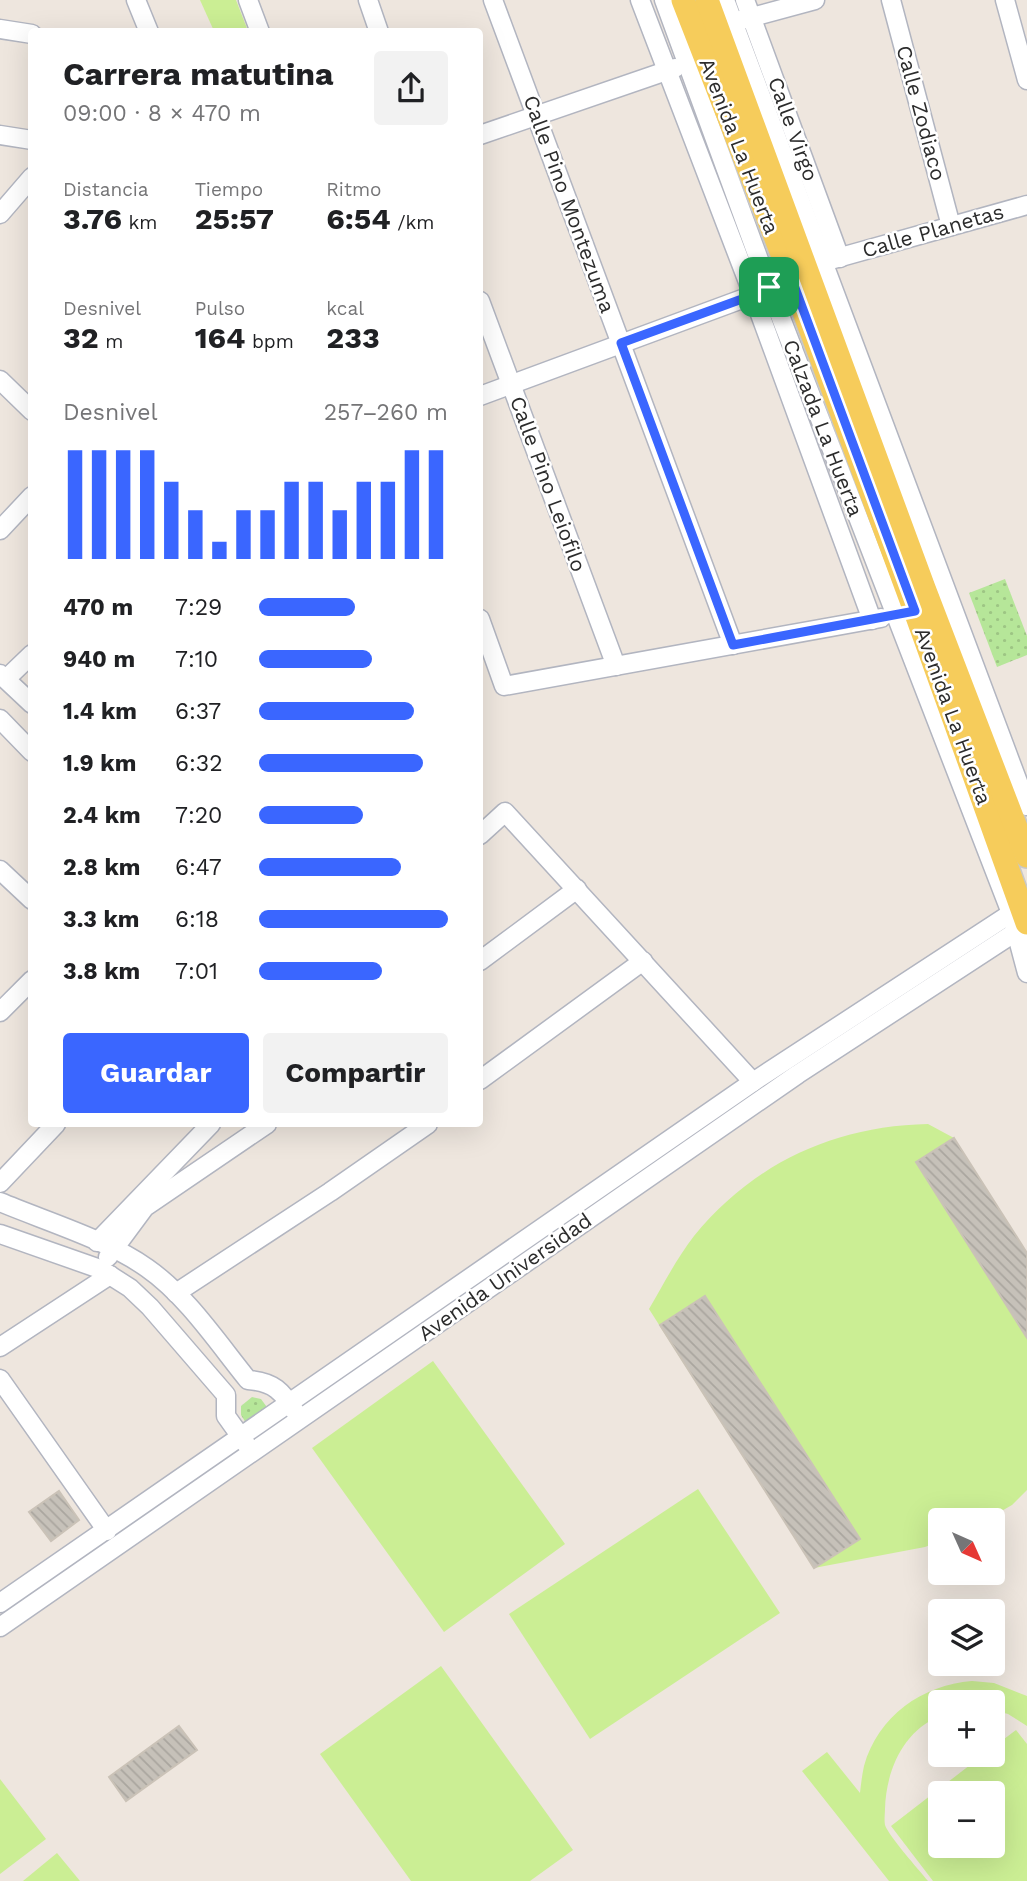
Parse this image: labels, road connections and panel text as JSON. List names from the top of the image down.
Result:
{
  "streets": {
    "main road": ["Avenida La Huerta"],
    "street": [
      "Calle Zodiaco",
      "Calle Virgo",
      "Calle Pino Montezuma",
      "Calle Planetas",
      "Calzada La Huerta",
      "Calle Pino Leiofilo",
      "Avenida Universidad"
    ]
  },
  "crossings": [
    ["Calle Zodiaco", "Calle Planetas"],
    ["Calle Virgo", "Avenida La Huerta"],
    ["Calle Virgo", "Calle Planetas"],
    ["Avenida La Huerta", "Calle Planetas"],
    ["Avenida La Huerta", "Calzada La Huerta"],
    ["Avenida La Huerta", "Avenida Universidad"],
    ["Calle Pino Montezuma", "Calle Planetas"],
    ["Calle Planetas", "Calzada La Huerta"],
    ["Calle Planetas", "Calle Pino Leiofilo"]
  ],
  "north": "bottom right",
  "page": {
    "heading": ["Carrera matutina", "09:00 · 8 × 470 m"],
    "stats": [
      ["Distancia", "3.76 km"],
      ["Tiempo", "25:57"],
      ["Ritmo", "6:54 /km"],
      ["Desnivel", "32 m"],
      ["Pulso", "164 bpm"],
      ["kcal", "233"]
    ],
    "chart": ["Desnivel", "257–260 m"],
    "list": [
      {
        "name": "470 m",
        "note": "7:29"
      },
      {
        "name": "940 m",
        "note": "7:10"
      },
      {
        "name": "1.4 km",
        "note": "6:37"
      },
      {
        "name": "1.9 km",
        "note": "6:32"
      },
      {
        "name": "2.4 km",
        "note": "7:20"
      },
      {
        "name": "2.8 km",
        "note": "6:47"
      },
      {
        "name": "3.3 km",
        "note": "6:18"
      },
      {
        "name": "3.8 km",
        "note": "7:01"
      }
    ],
    "buttons": ["Guardar", "Compartir"],
    "map_buttons": ["+", "−"]
  }
}
